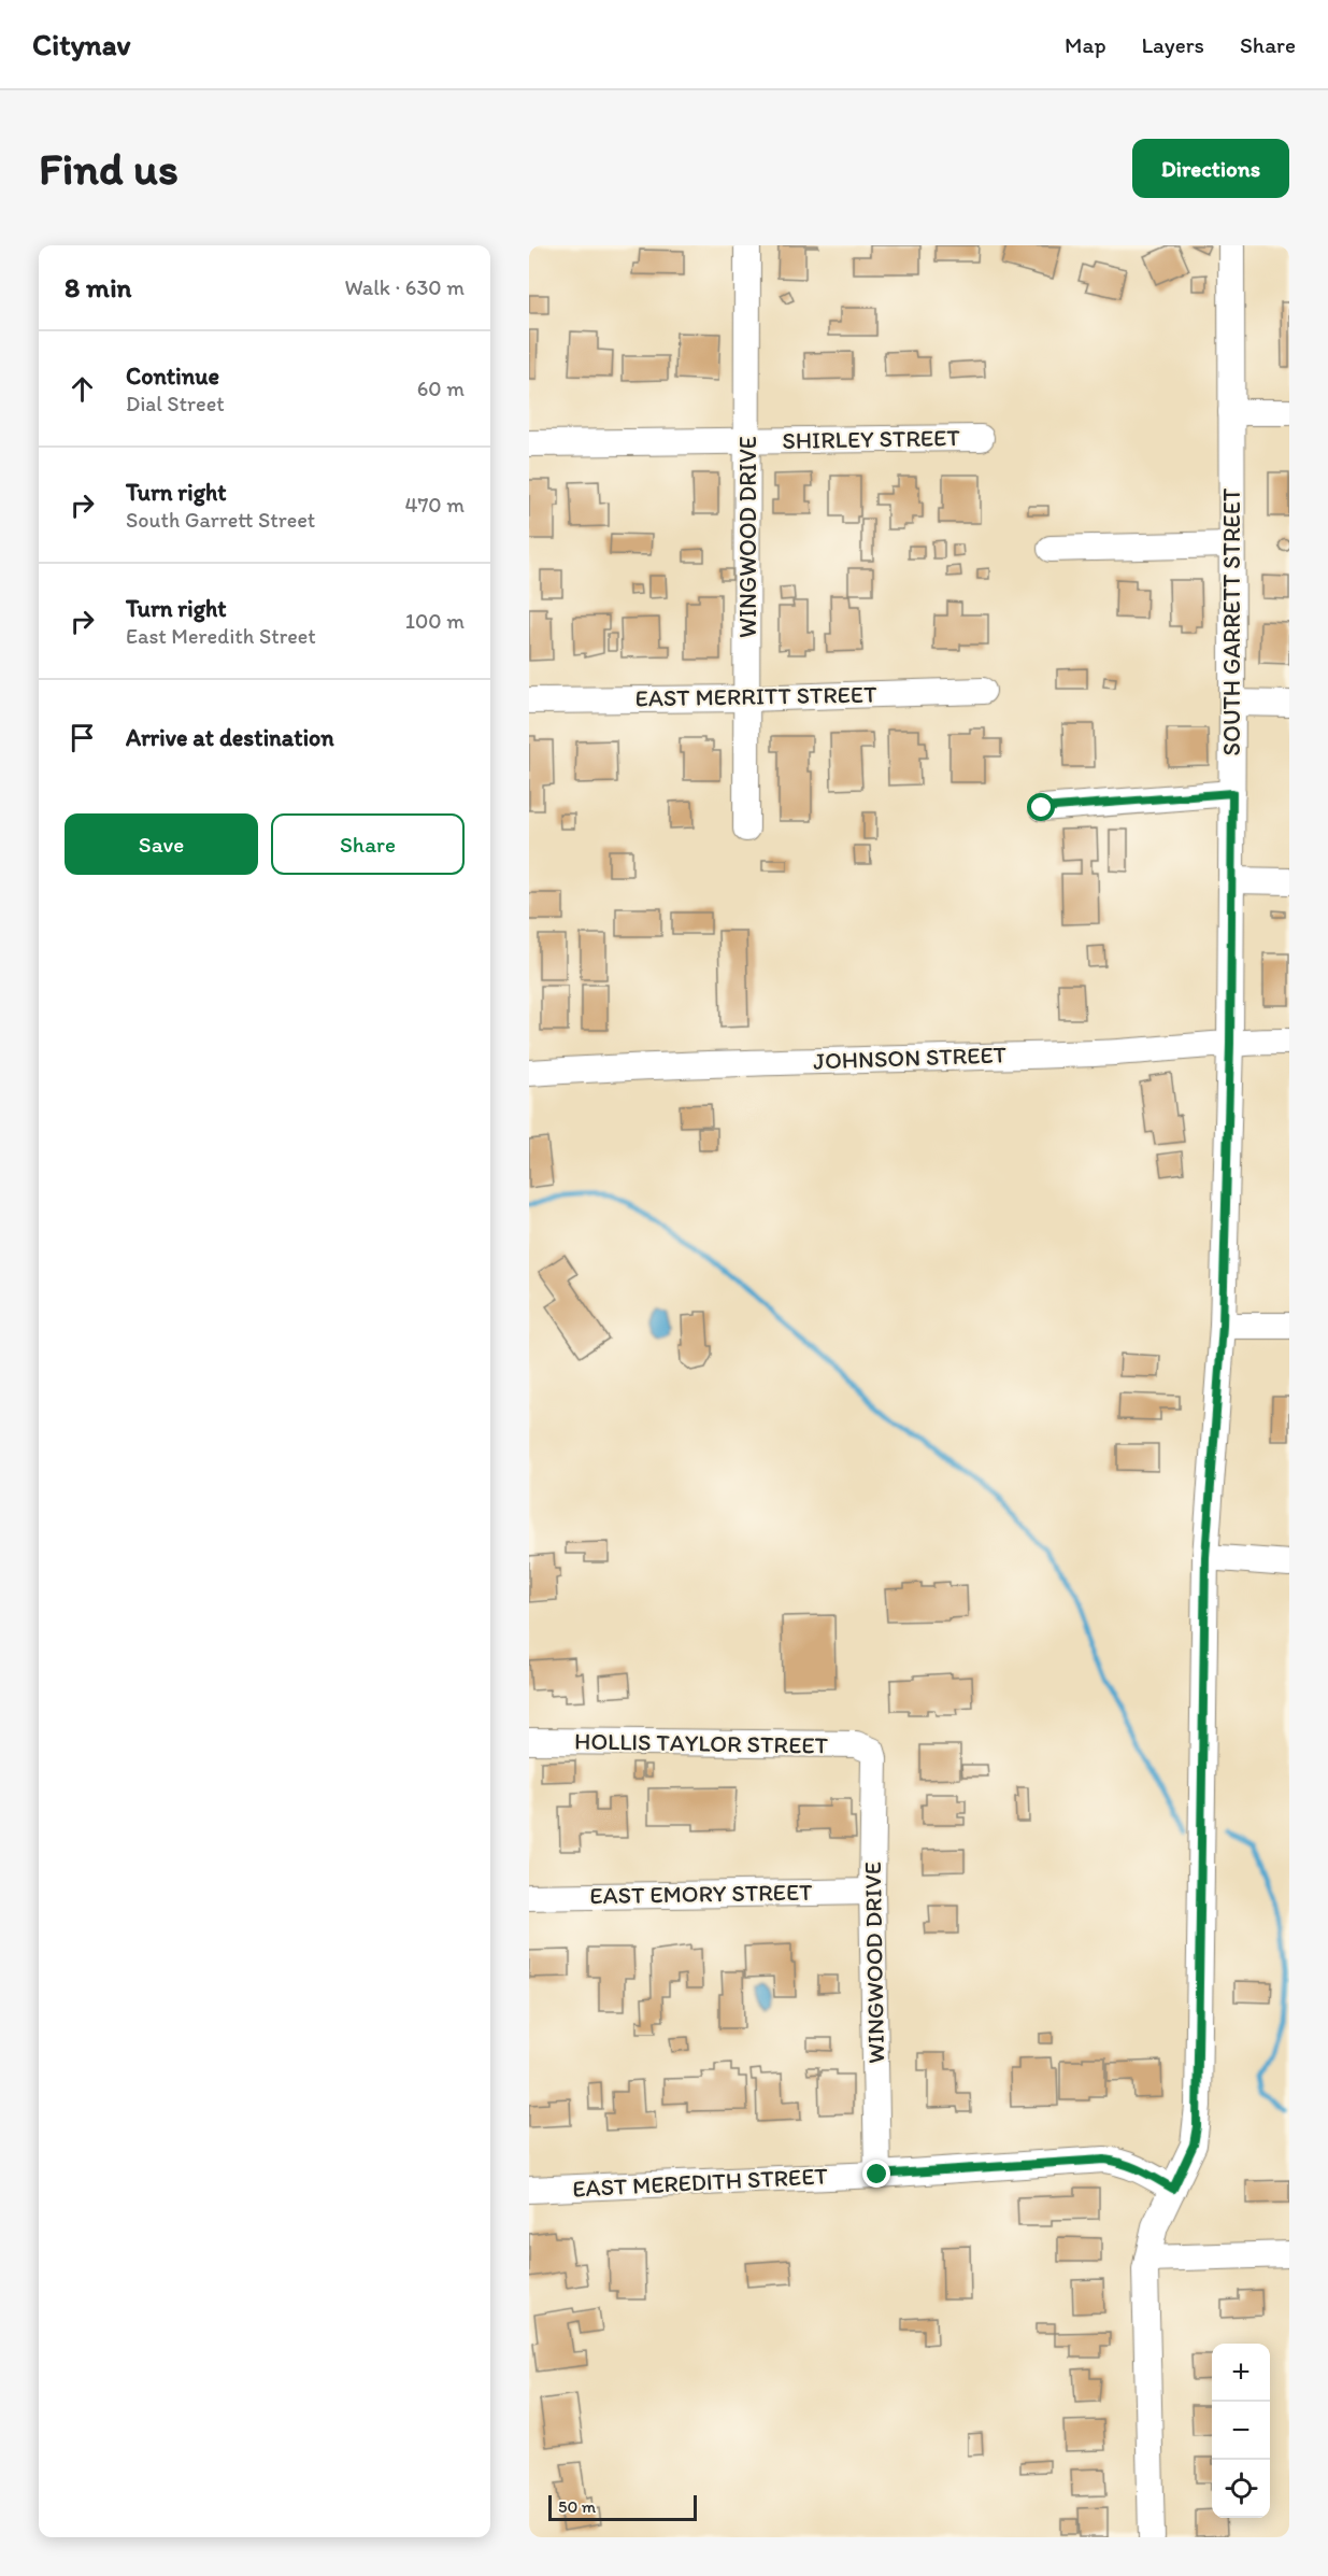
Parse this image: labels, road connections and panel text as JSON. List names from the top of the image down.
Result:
{
  "streets": {
    "street": [
      "SHIRLEY STREET",
      "WINGWOOD DRIVE",
      "SOUTH GARRETT STREET",
      "EAST MERRITT STREET",
      "JOHNSON STREET",
      "HOLLIS TAYLOR STREET",
      "EAST EMORY STREET",
      "EAST MEREDITH STREET"
    ]
  },
  "crossings": [
    ["SHIRLEY STREET", "WINGWOOD DRIVE"],
    ["WINGWOOD DRIVE", "EAST MERRITT STREET"],
    ["WINGWOOD DRIVE", "HOLLIS TAYLOR STREET"],
    ["WINGWOOD DRIVE", "EAST EMORY STREET"],
    ["WINGWOOD DRIVE", "EAST MEREDITH STREET"],
    ["SOUTH GARRETT STREET", "JOHNSON STREET"],
    ["SOUTH GARRETT STREET", "EAST MEREDITH STREET"]
  ],
  "scale_bar": "50 m",
  "page": {
    "header": "Citynav",
    "nav": ["Map", "Layers", "Share"],
    "buttons": [
      "Directions",
      ["Save", "Share"]
    ],
    "title": "Find us",
    "heading": ["8 min", "Walk · 630 m"],
    "list": [
      ["Continue", "Dial Street", "60 m"],
      ["Turn right", "South Garrett Street", "470 m"],
      ["Turn right", "East Meredith Street", "100 m"],
      "Arrive at destination"
    ],
    "map_buttons": ["+", "−"],
    "scale": "50 m"
  }
}
